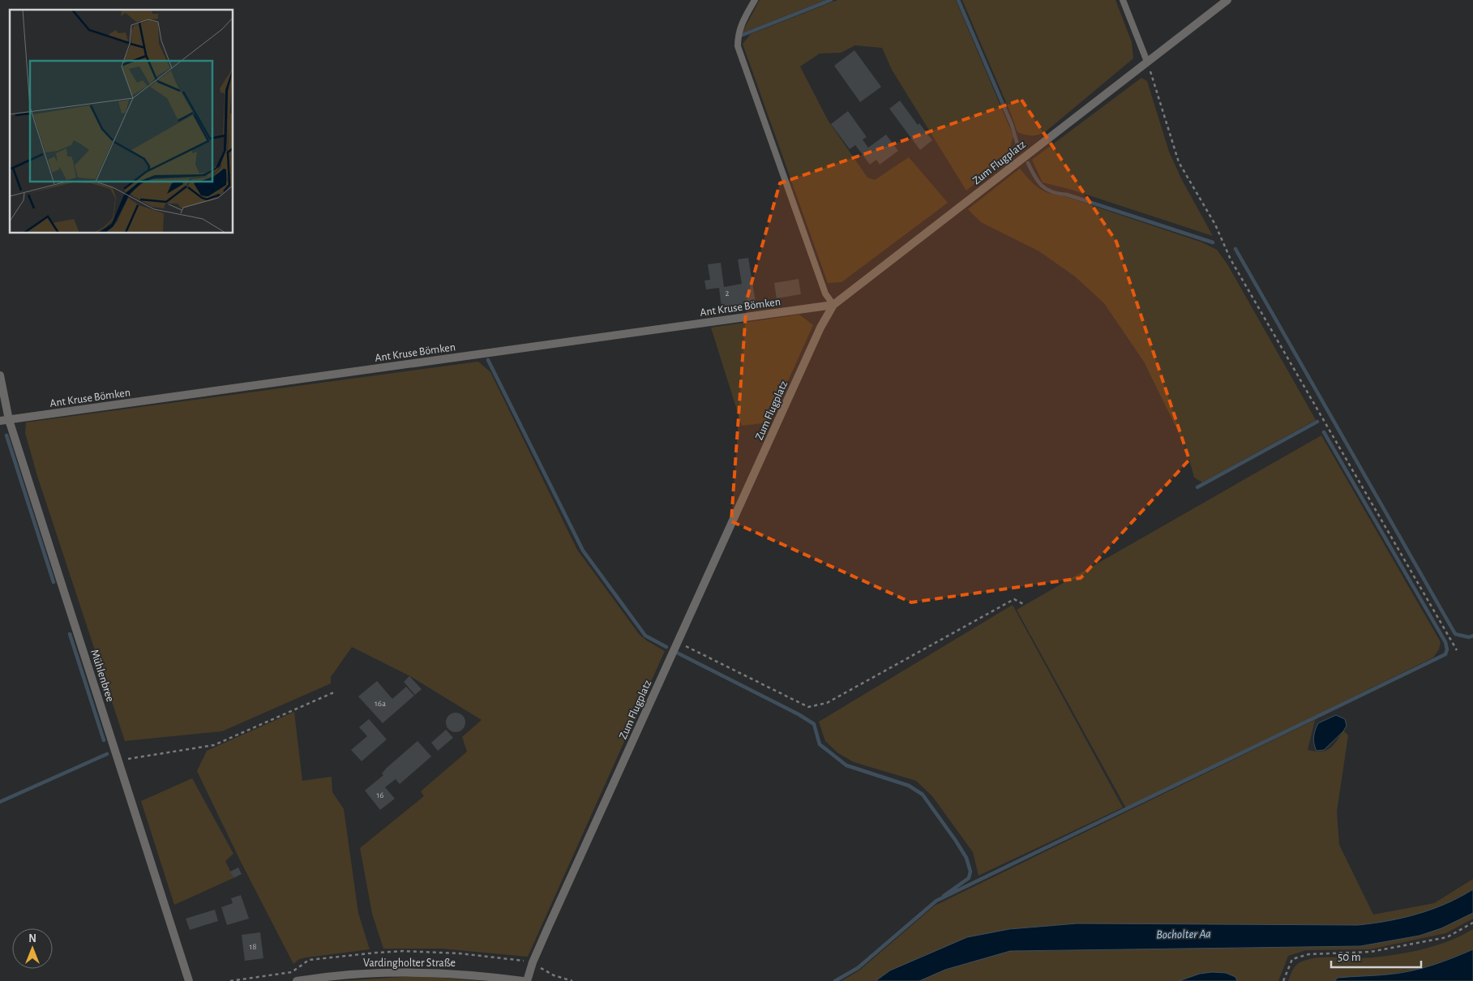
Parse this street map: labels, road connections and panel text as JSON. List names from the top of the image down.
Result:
{
  "streets": {
    "street": [
      "Zum Flugplatz",
      "Ant Kruse Bömken",
      "Mühlenbree",
      "Vardingholter Straße"
    ]
  },
  "crossings": [
    ["Zum Flugplatz", "Ant Kruse Bömken"],
    ["Ant Kruse Bömken", "Mühlenbree"]
  ],
  "water": ["Bocholter Aa"],
  "house_numbers": [
    "2",
    "16a",
    "16",
    "18"
  ],
  "scale_bar": "50 m",
  "north": "top"
}
